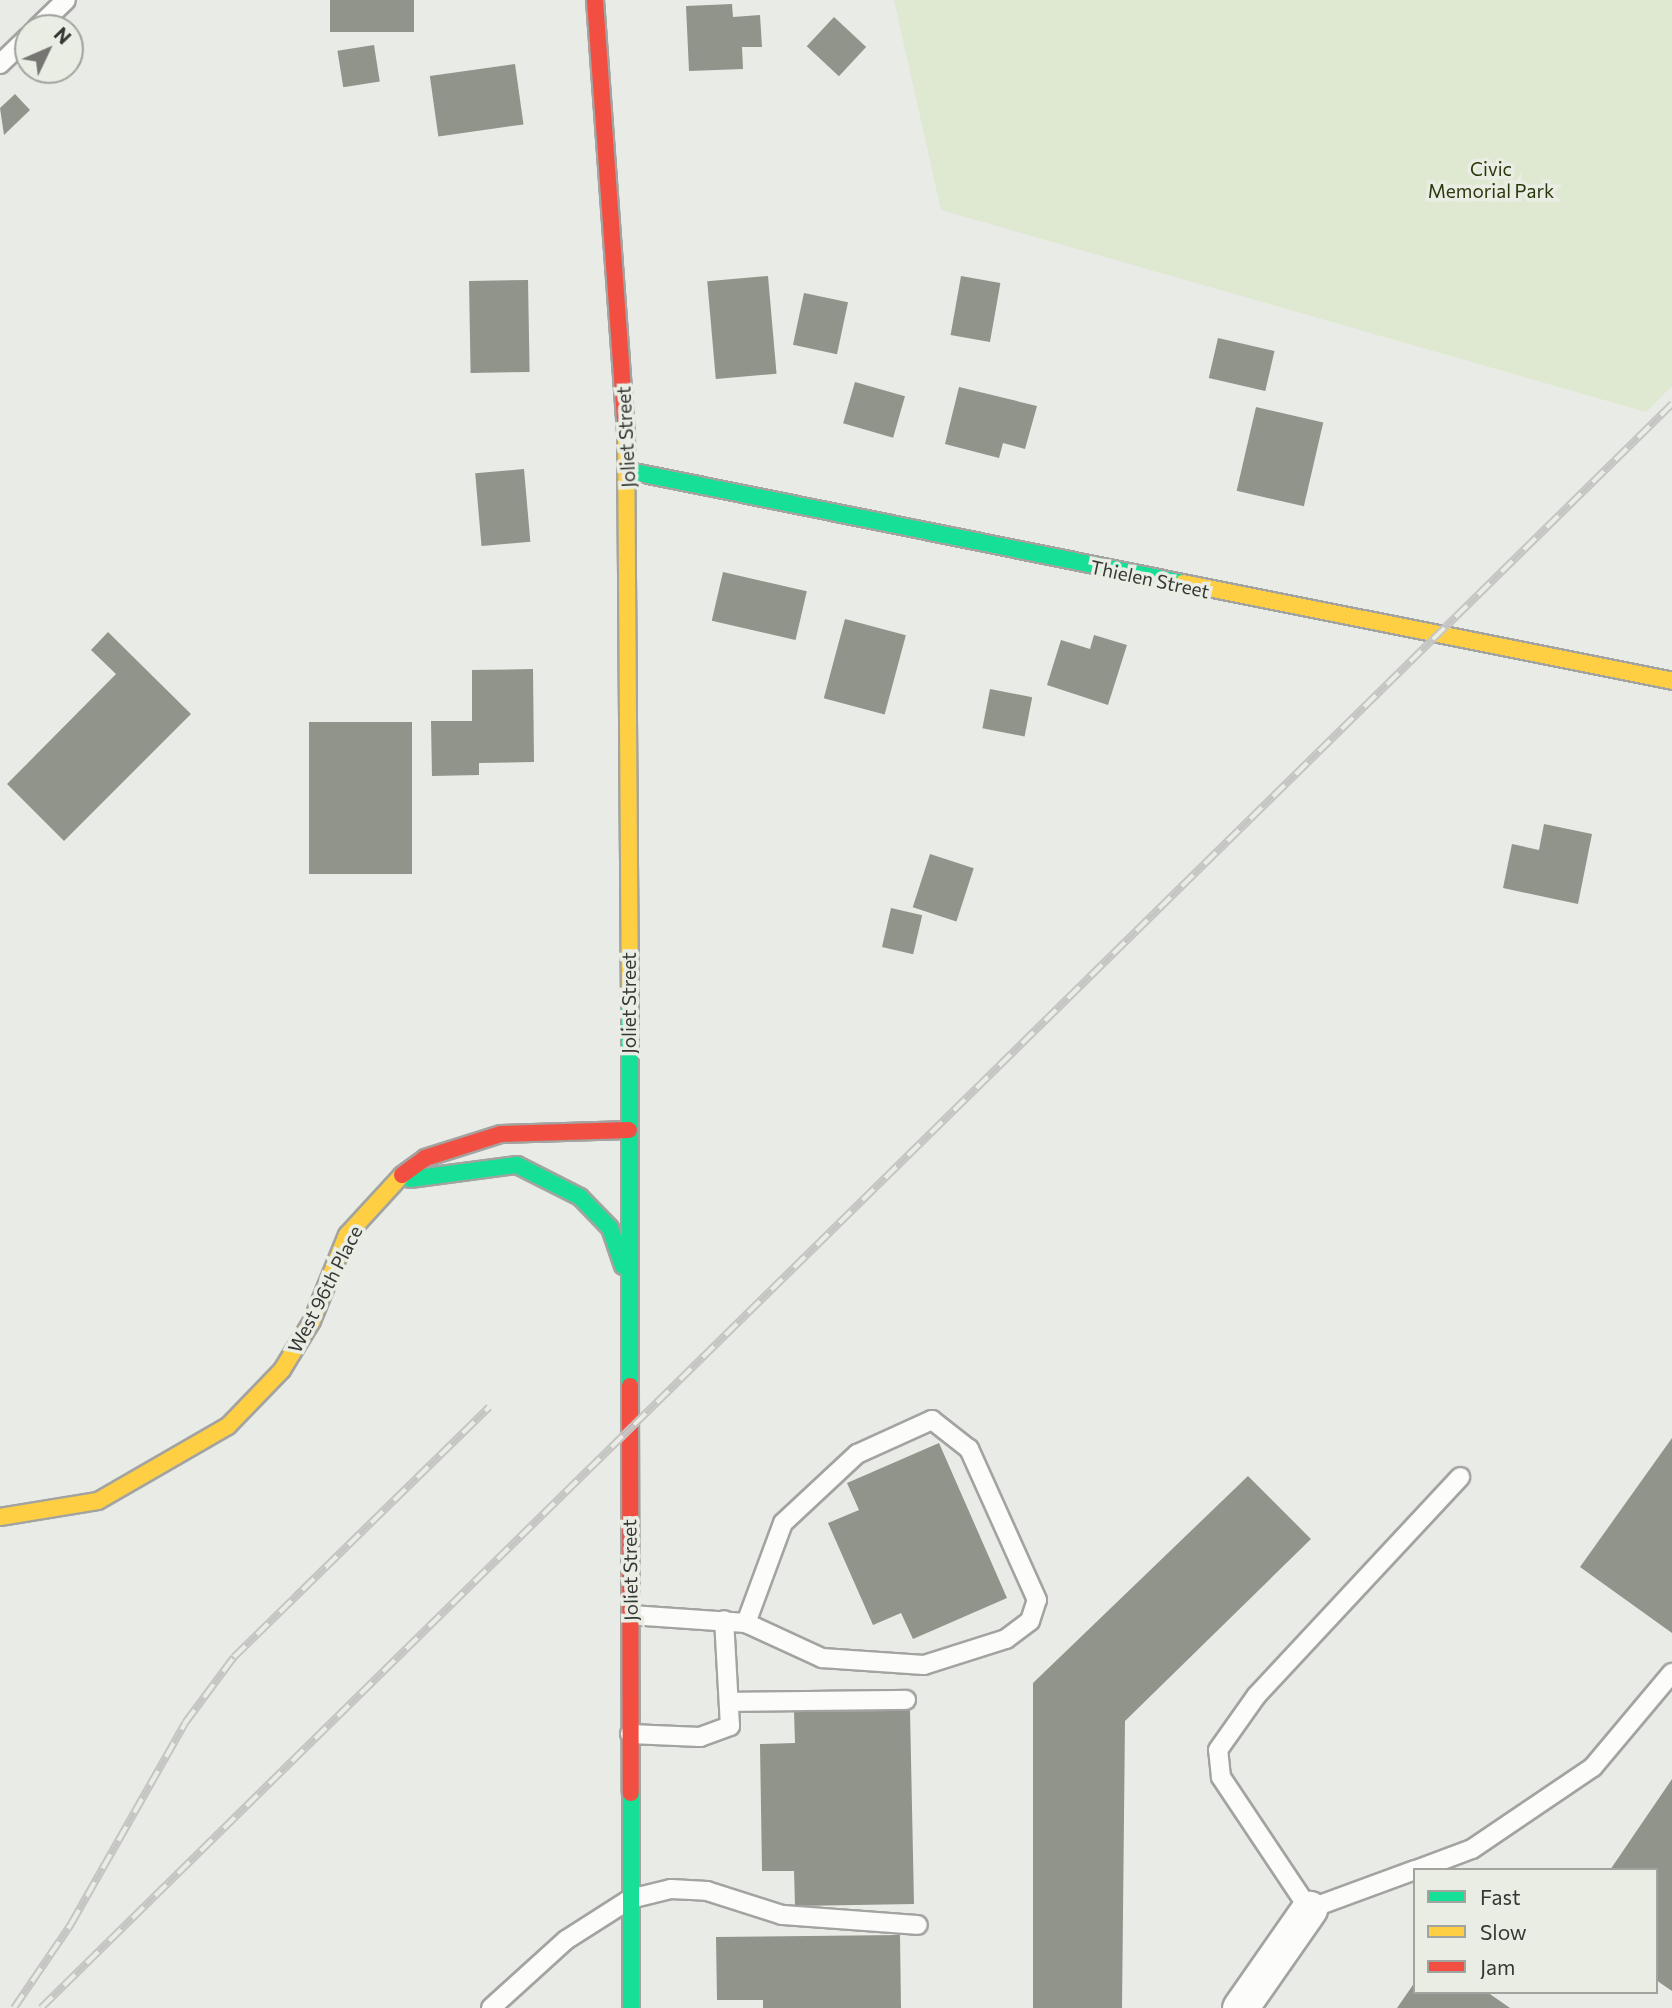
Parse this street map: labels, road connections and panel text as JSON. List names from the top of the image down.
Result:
{
  "streets": {
    "street": ["Joliet Street", "Thielen Street", "West 96th Place"]
  },
  "crossings": [
    ["Joliet Street", "Thielen Street"],
    ["Joliet Street", "West 96th Place"]
  ],
  "parks": ["Civic Memorial Park"],
  "legend": ["Fast", "Slow", "Jam"],
  "north": "top right"
}
